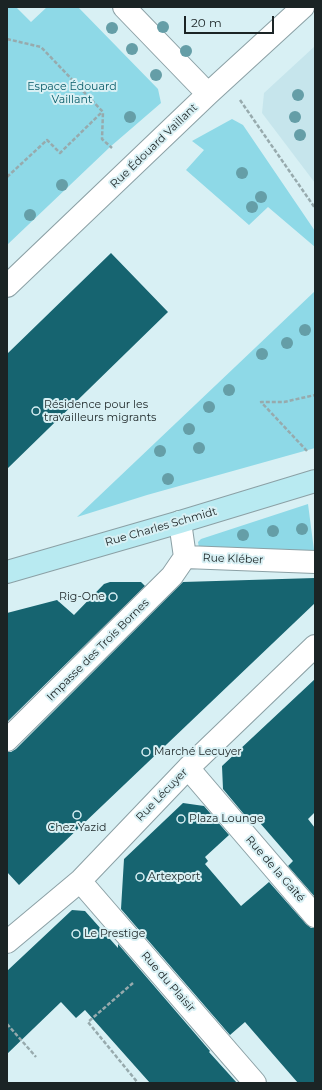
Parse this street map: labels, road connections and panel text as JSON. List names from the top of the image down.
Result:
{
  "streets": {
    "street": [
      "Rue Édouard Vaillant",
      "Rue Charles Schmidt",
      "Rue Kléber",
      "Impasse des Trois Bornes",
      "Rue Lécuyer",
      "Rue de la Gaîté",
      "Rue du Plaisir"
    ]
  },
  "crossings": [
    ["Rue Kléber", "Impasse des Trois Bornes"],
    ["Rue Lécuyer", "Rue de la Gaîté"],
    ["Rue Lécuyer", "Rue du Plaisir"]
  ],
  "parks": ["Espace Édouard Vaillant"],
  "places": [
    "Résidence pour les travailleurs migrants",
    "Rig-One",
    "Marché Lecuyer",
    "Chez Yazid",
    "Plaza Lounge",
    "Artexport",
    "Le Prestige"
  ],
  "scale_bar": "20 m"
}
